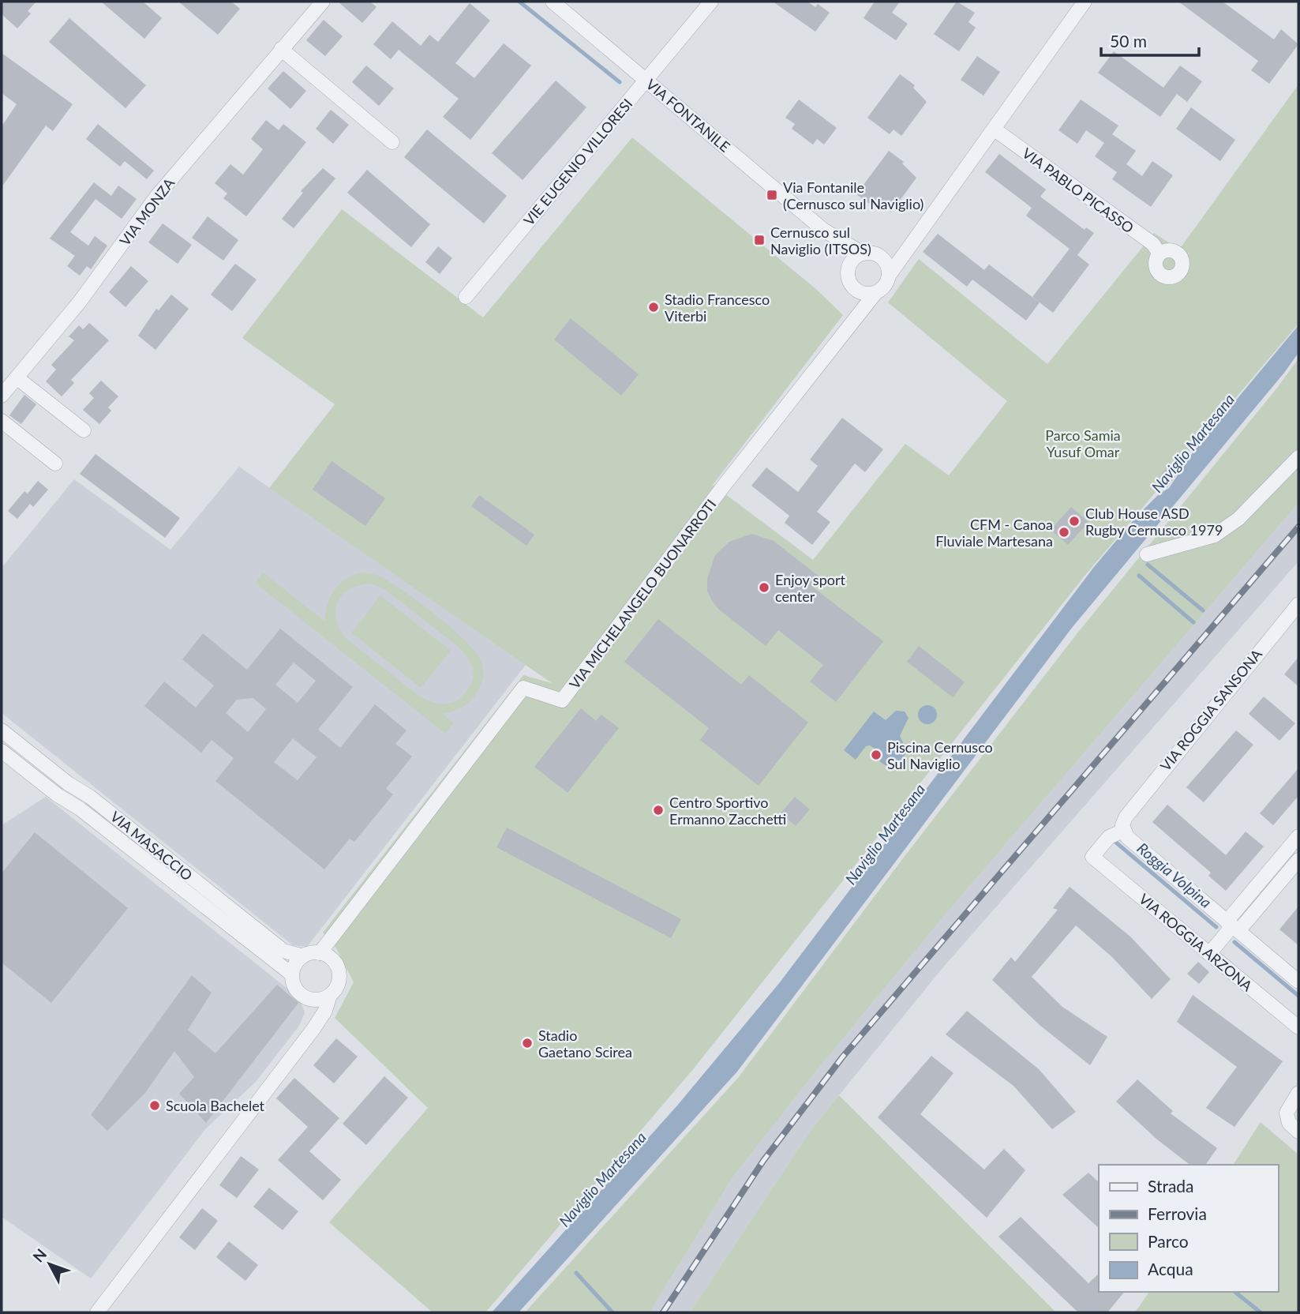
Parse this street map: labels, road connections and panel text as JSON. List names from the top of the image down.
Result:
{
  "streets": {
    "street": [
      "VIA FONTANILE",
      "VIE EUGENIO VILLORESI",
      "VIA PABLO PICASSO",
      "VIA MONZA",
      "VIA MICHELANGELO BUONARROTI",
      "VIA ROGGIA SANSONA",
      "VIA MASACCIO",
      "VIA ROGGIA ARZONA"
    ]
  },
  "crossings": [
    ["VIA FONTANILE", "VIE EUGENIO VILLORESI"],
    ["VIA FONTANILE", "VIA MICHELANGELO BUONARROTI"],
    ["VIA MICHELANGELO BUONARROTI", "VIA MASACCIO"],
    ["VIA ROGGIA SANSONA", "VIA ROGGIA ARZONA"]
  ],
  "water": ["Naviglio Martesana", "Roggia Volpina"],
  "parks": ["Parco Samia Yusuf Omar"],
  "places": {
    "transit": ["Via Fontanile (Cernusco sul Naviglio)", "Cernusco sul Naviglio (ITSOS)"],
    "other": [
      "Stadio Francesco Viterbi",
      "Club House ASD Rugby Cernusco 1979",
      "CFM - Canoa Fluviale Martesana",
      "Enjoy sport center",
      "Piscina Cernusco Sul Naviglio",
      "Centro Sportivo Ermanno Zacchetti",
      "Stadio Gaetano Scirea",
      "Scuola Bachelet"
    ]
  },
  "legend": [
    "Strada",
    "Ferrovia",
    "Parco",
    "Acqua"
  ],
  "scale_bar": "50 m",
  "north": "top left"
}
